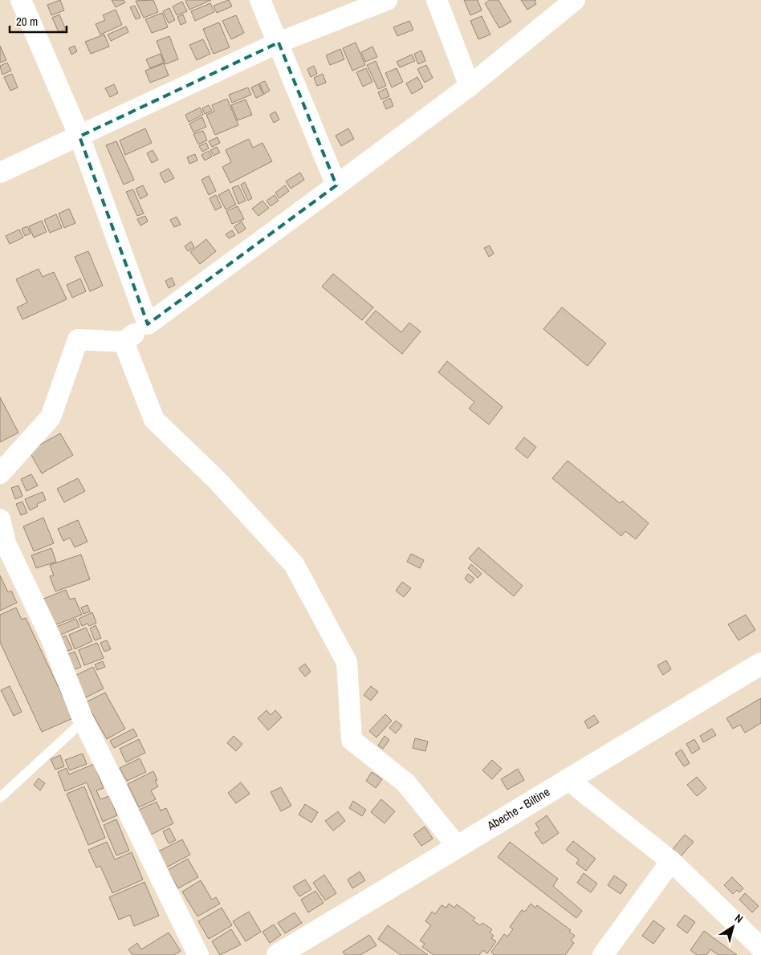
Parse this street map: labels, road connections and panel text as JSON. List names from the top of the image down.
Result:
{
  "streets": {
    "main road": ["Abeche - Biltine"]
  },
  "scale_bar": "20 m",
  "north": "top right"
}
